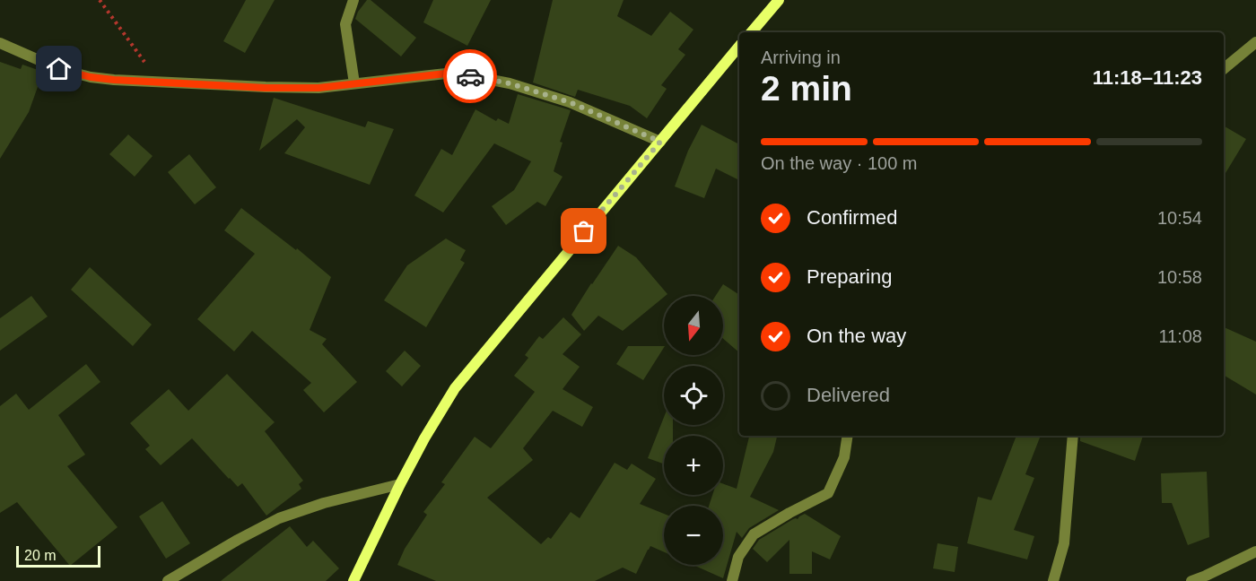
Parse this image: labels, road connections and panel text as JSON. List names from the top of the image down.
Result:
{
  "scale_bar": "20 m",
  "north": "bottom",
  "page": {
    "heading": ["2 min", "Arriving in", "11:18–11:23"],
    "bar": "On the way · 100 m",
    "list": [
      ["Confirmed", "10:54"],
      ["Preparing", "10:58"],
      ["On the way", "11:08"],
      "Delivered"
    ],
    "map_buttons": ["+", "−"],
    "scale": "20 m"
  }
}
